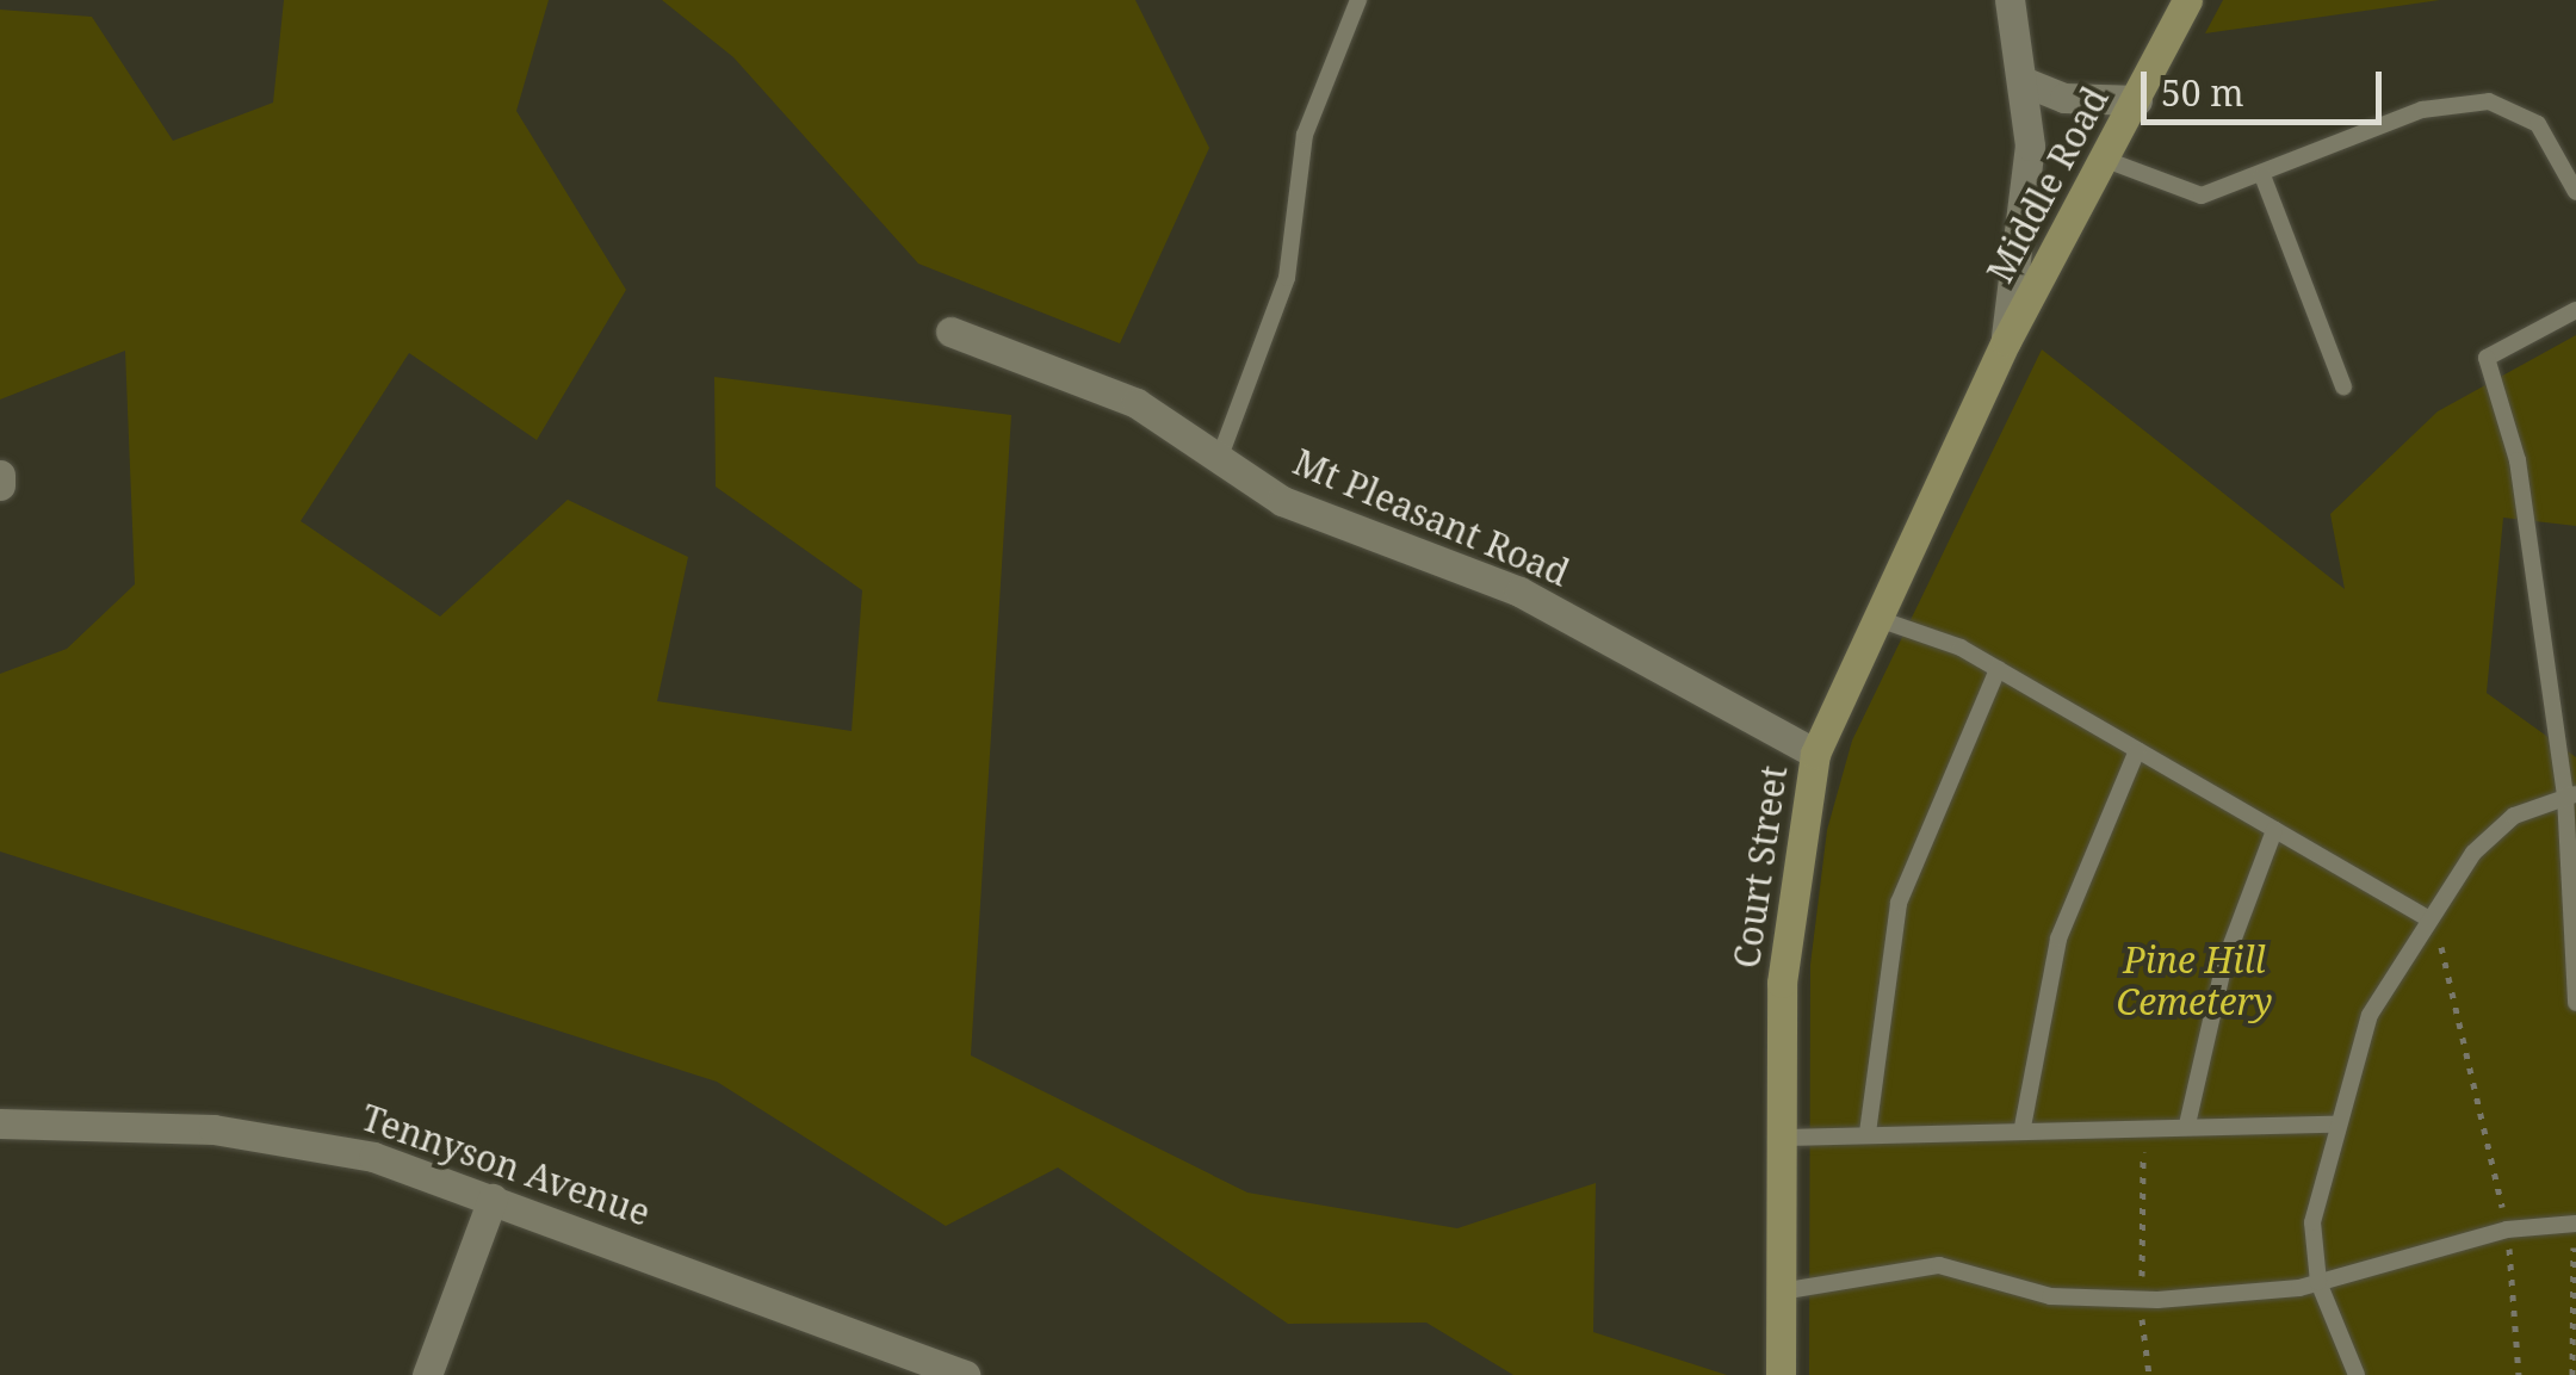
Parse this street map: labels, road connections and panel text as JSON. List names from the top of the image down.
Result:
{
  "streets": {
    "street": [
      "Middle Road",
      "Mt Pleasant Road",
      "Court Street",
      "Tennyson Avenue"
    ]
  },
  "crossings": [
    ["Middle Road", "Court Street"],
    ["Mt Pleasant Road", "Court Street"]
  ],
  "parks": ["Pine Hill Cemetery"],
  "scale_bar": "50 m"
}
